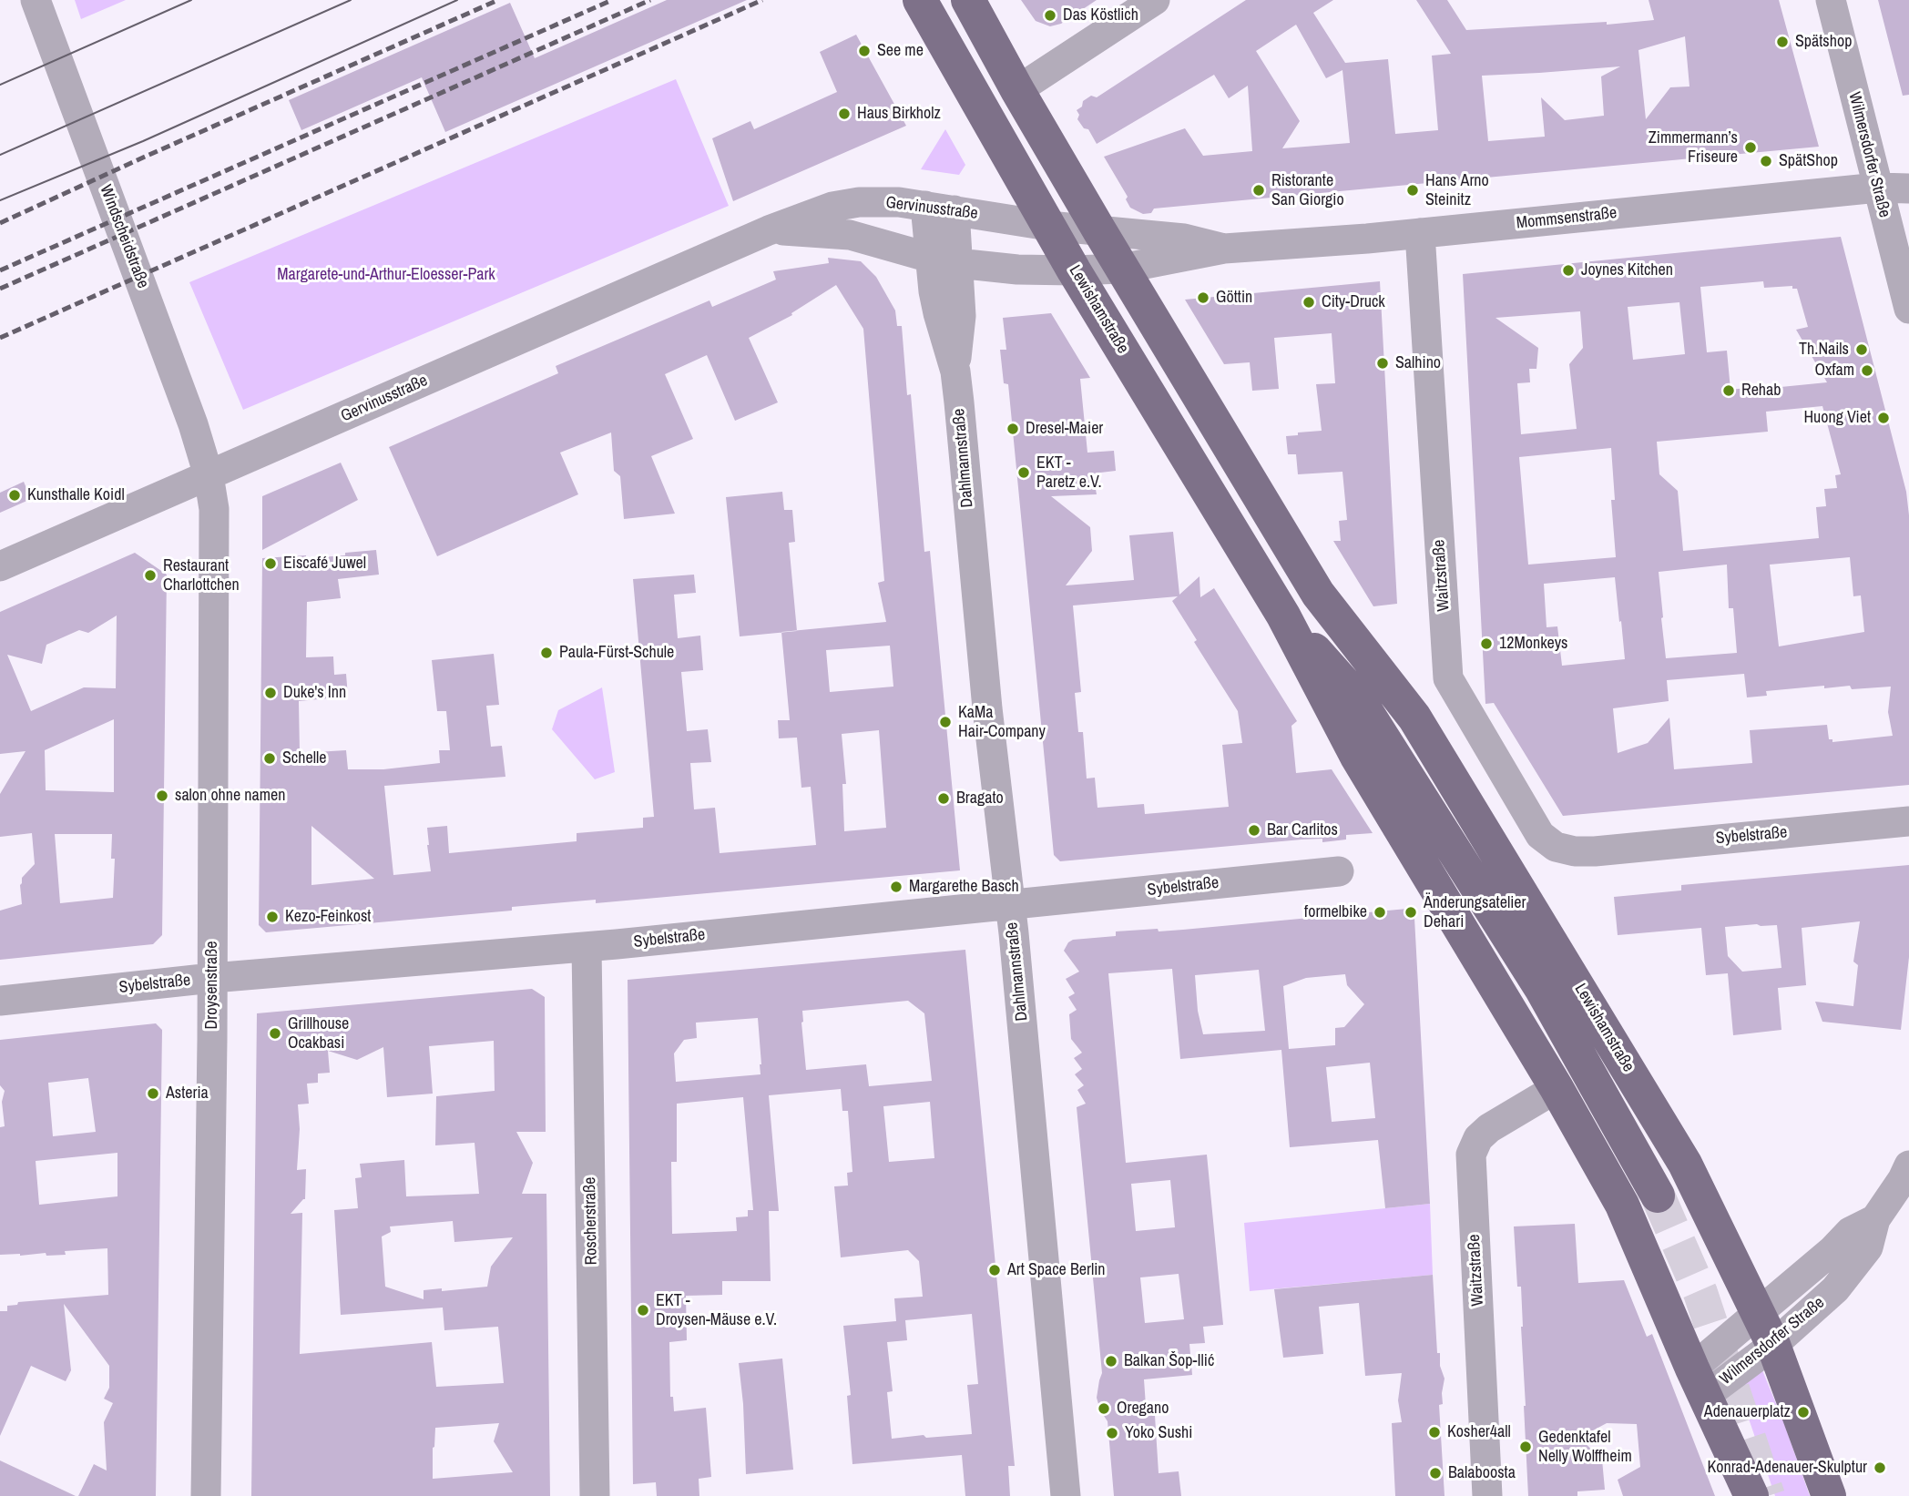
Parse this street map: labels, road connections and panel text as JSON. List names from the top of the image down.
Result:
{
  "streets": {
    "main road": ["Lewishamstraße"],
    "street": [
      "Wilmersdorfer Straße",
      "Gervinusstraße",
      "Mommsenstraße",
      "Windscheidstraße",
      "Dahlmannstraße",
      "Waitzstraße",
      "Sybelstraße",
      "Droysenstraße",
      "Roscherstraße"
    ]
  },
  "crossings": [
    ["Wilmersdorfer Straße", "Mommsenstraße"],
    ["Wilmersdorfer Straße", "Lewishamstraße"],
    ["Gervinusstraße", "Mommsenstraße"],
    ["Gervinusstraße", "Windscheidstraße"],
    ["Gervinusstraße", "Lewishamstraße"],
    ["Gervinusstraße", "Dahlmannstraße"],
    ["Gervinusstraße", "Droysenstraße"],
    ["Mommsenstraße", "Lewishamstraße"],
    ["Mommsenstraße", "Waitzstraße"],
    ["Windscheidstraße", "Droysenstraße"],
    ["Lewishamstraße", "Waitzstraße"],
    ["Dahlmannstraße", "Sybelstraße"],
    ["Waitzstraße", "Sybelstraße"],
    ["Sybelstraße", "Droysenstraße"],
    ["Sybelstraße", "Roscherstraße"]
  ],
  "parks": ["Margarete-und-Arthur-Eloesser-Park"],
  "places": [
    "Das Köstlich",
    "Spätshop",
    "See me",
    "Haus Birkholz",
    "Zimmermann’s Friseure",
    "SpätShop",
    "Ristorante San Giorgio",
    "Hans Arno Steinitz",
    "Joynes Kitchen",
    "Göttin",
    "City-Druck",
    "Th.Nails",
    "Salhino",
    "Oxfam",
    "Rehab",
    "Huong Viet",
    "Dresel-Maier",
    "EKT - Paretz e.V.",
    "Kunsthalle Koidl",
    "Eiscafé Juwel",
    "Restaurant Charlottchen",
    "12Monkeys",
    "Paula-Fürst-Schule",
    "Duke's Inn",
    "KaMa Hair-Company",
    "Schelle",
    "salon ohne namen",
    "Bragato",
    "Bar Carlitos",
    "Margarethe Basch",
    "formelbike",
    "Änderungsatelier Dehari",
    "Kezo-Feinkost",
    "Grillhouse Ocakbasi",
    "Asteria",
    "Art Space Berlin",
    "EKT - Droysen-Mäuse e.V.",
    "Balkan Šop-Ilić",
    "Oregano",
    "Adenauerplatz",
    "Kosher4all",
    "Yoko Sushi",
    "Gedenktafel Nelly Wolffheim",
    "Konrad-Adenauer-Skulptur",
    "Balaboosta"
  ]
}
